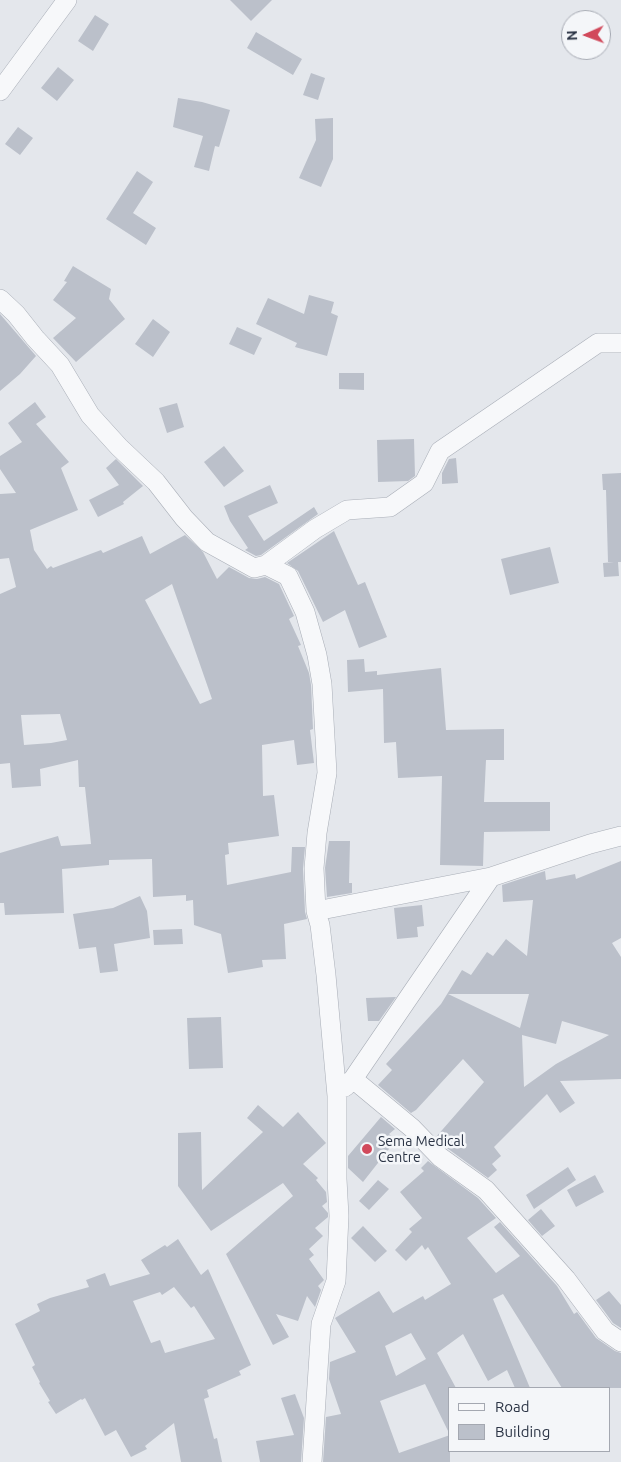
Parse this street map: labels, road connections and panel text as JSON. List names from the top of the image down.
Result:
{
  "places": ["Sema Medical Centre"],
  "legend": ["Road", "Building"],
  "north": "left"
}
